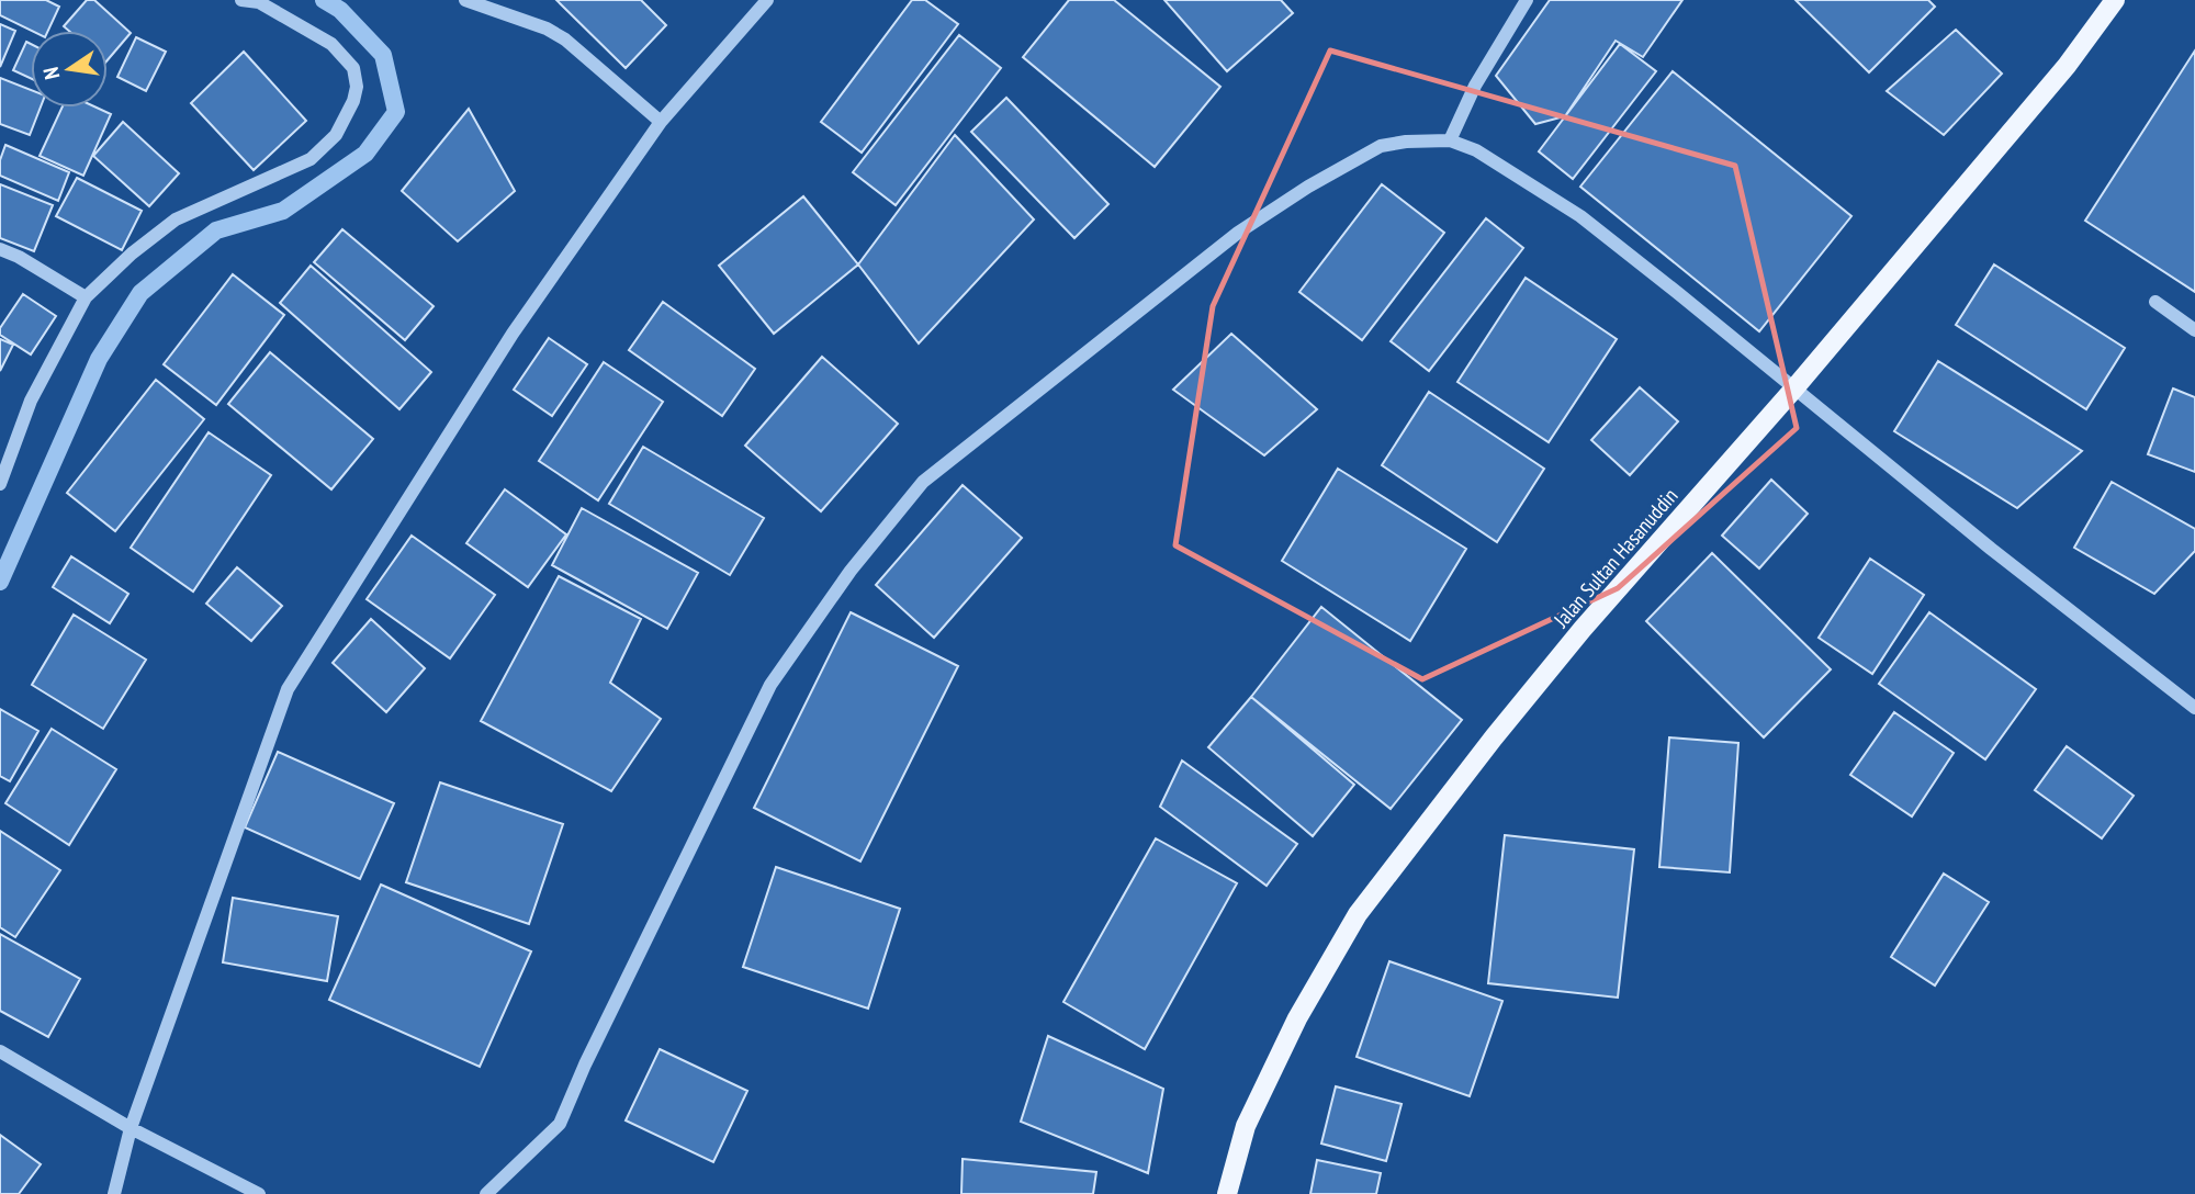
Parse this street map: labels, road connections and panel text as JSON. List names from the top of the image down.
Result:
{
  "streets": {
    "main road": ["Jalan Sultan Hasanuddin"]
  },
  "north": "left"
}
